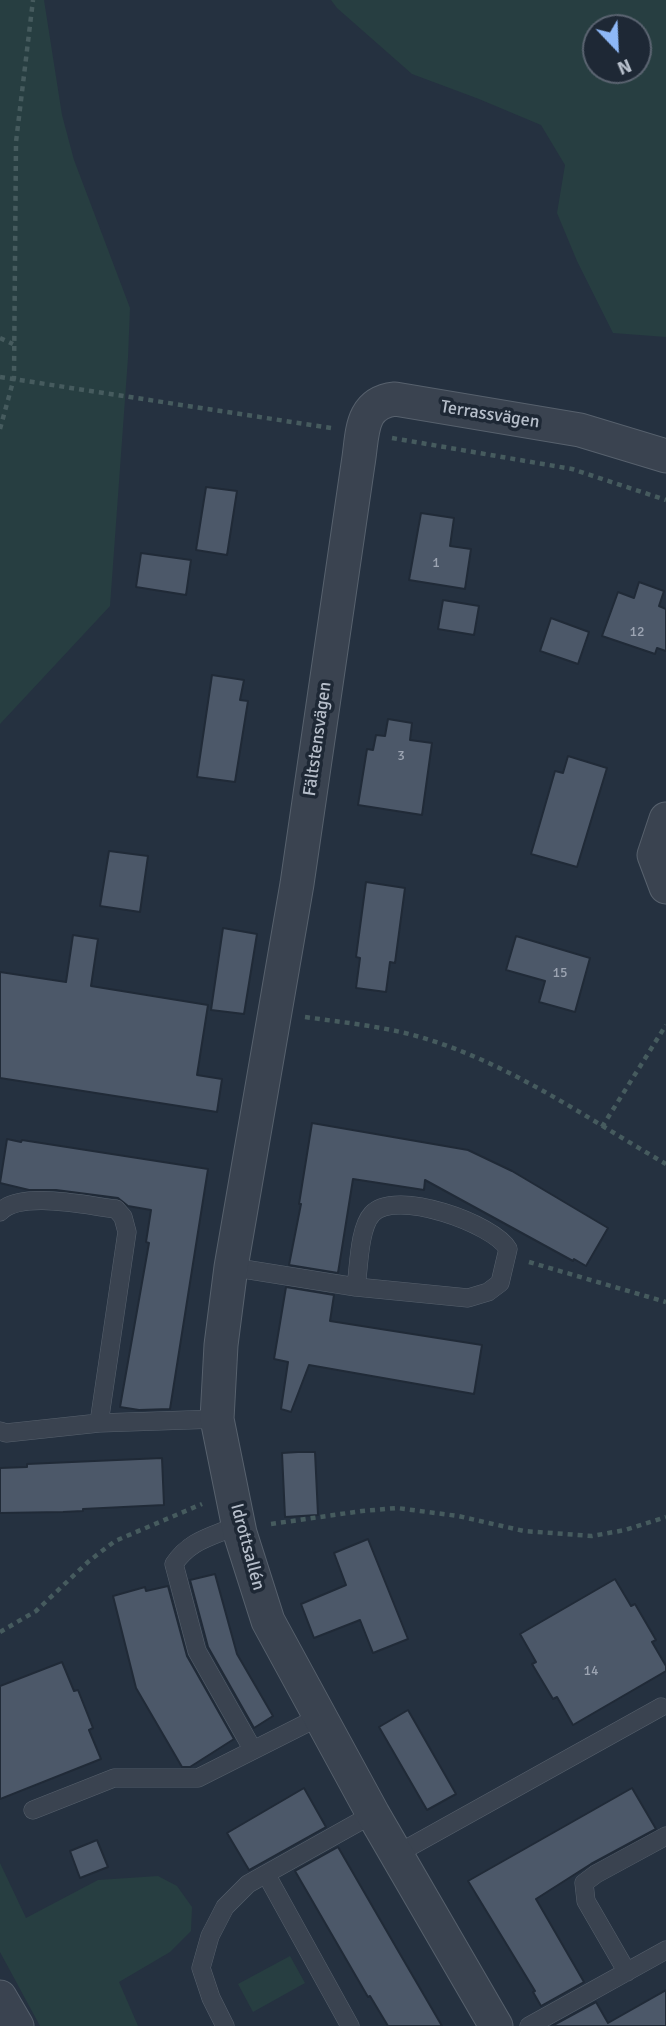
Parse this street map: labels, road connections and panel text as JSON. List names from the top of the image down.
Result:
{
  "streets": {
    "street": ["Terrassvägen", "Fältstensvägen", "Idrottsallén"]
  },
  "crossings": [
    ["Terrassvägen", "Fältstensvägen"],
    ["Fältstensvägen", "Idrottsallén"]
  ],
  "house_numbers": [
    "1",
    "12",
    "3",
    "15",
    "14"
  ],
  "north": "bottom right"
}
